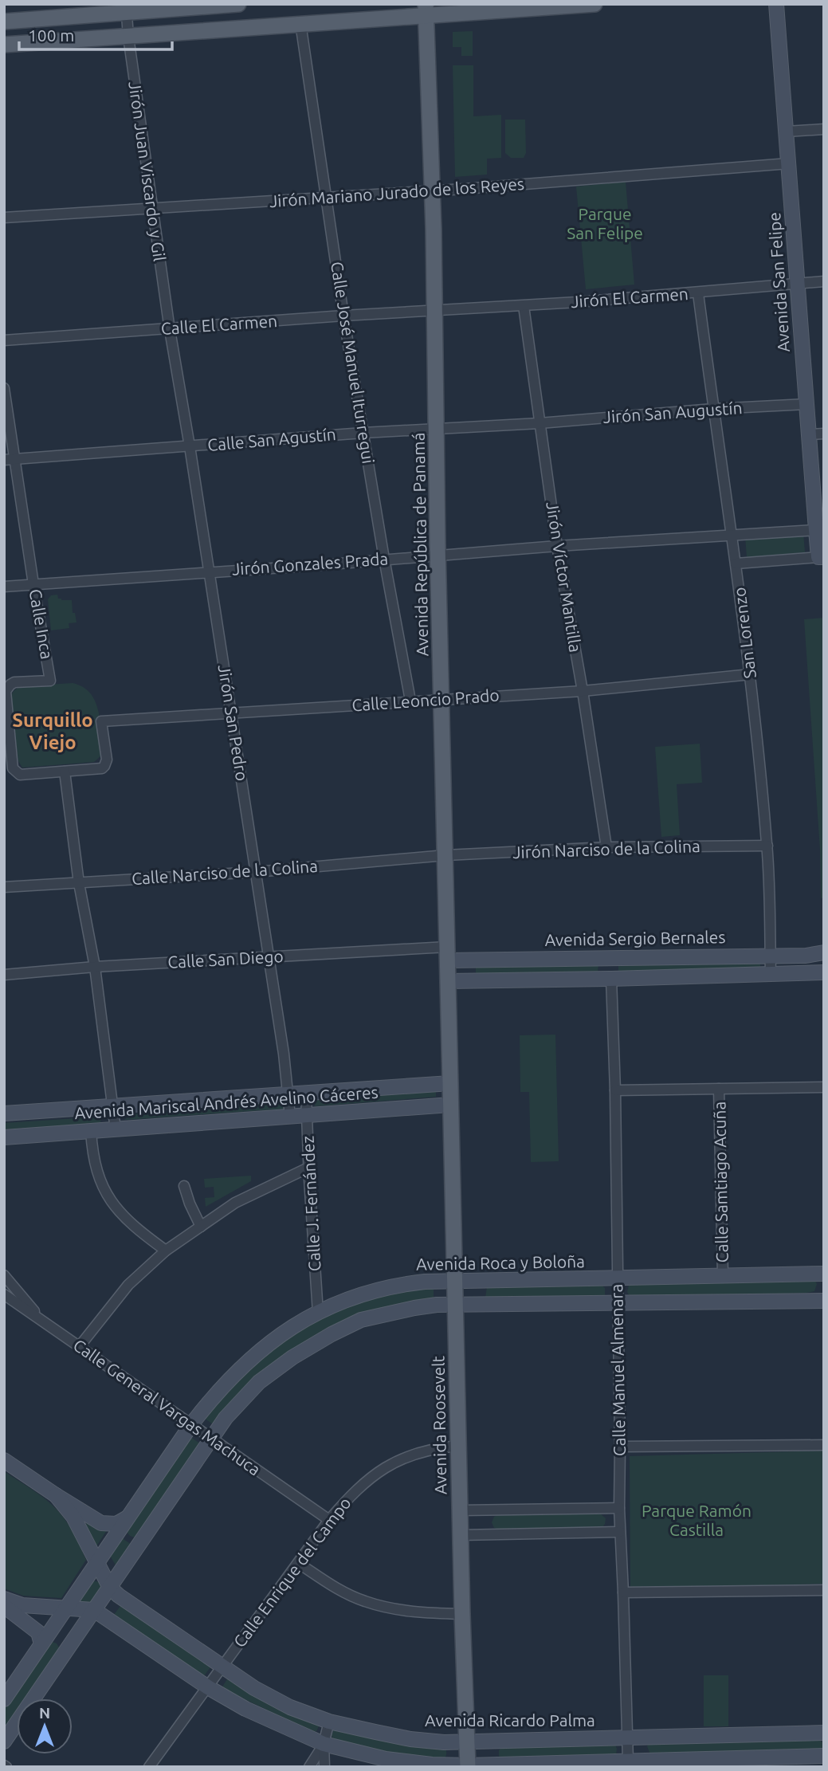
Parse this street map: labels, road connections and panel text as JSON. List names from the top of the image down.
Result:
{
  "streets": {
    "main road": [
      "Avenida San Felipe",
      "Avenida República de Panamá",
      "Avenida Sergio Bernales",
      "Avenida Mariscal Andrés Avelino Cáceres",
      "Avenida Roca y Boloña",
      "Avenida Roosevelt",
      "Avenida Ricardo Palma"
    ],
    "street": [
      "Jirón Juan Viscardo y Gil",
      "Jirón Mariano Jurado de los Reyes",
      "Jirón El Carmen",
      "Calle El Carmen",
      "Calle José Manuel Iturregui",
      "Jirón San Augustín",
      "Calle San Agustín",
      "Jirón Gonzales Prada",
      "Jirón Víctor Mantilla",
      "Calle Inca",
      "San Lorenzo",
      "Calle Leoncio Prado",
      "Jirón San Pedro",
      "Jirón Narciso de la Colina",
      "Calle Narciso de la Colina",
      "Calle San Diego",
      "Calle Samtiago Acuña",
      "Calle J. Fernández",
      "Calle Manuel Almenara",
      "Calle General Vargas Machuca",
      "Calle Enrique del Campo"
    ]
  },
  "crossings": [
    ["Jirón Juan Viscardo y Gil", "Jirón Mariano Jurado de los Reyes"],
    ["Jirón Juan Viscardo y Gil", "Calle El Carmen"],
    ["Jirón Juan Viscardo y Gil", "Jirón San Pedro"],
    ["Jirón Mariano Jurado de los Reyes", "Avenida San Felipe"],
    ["Jirón Mariano Jurado de los Reyes", "Calle José Manuel Iturregui"],
    ["Jirón Mariano Jurado de los Reyes", "Avenida República de Panamá"],
    ["Avenida San Felipe", "Jirón El Carmen"],
    ["Avenida San Felipe", "Jirón San Augustín"],
    ["Avenida San Felipe", "Jirón Gonzales Prada"],
    ["Jirón El Carmen", "Calle El Carmen"],
    ["Jirón El Carmen", "Avenida República de Panamá"],
    ["Jirón El Carmen", "Jirón Víctor Mantilla"],
    ["Jirón El Carmen", "San Lorenzo"],
    ["Calle El Carmen", "Calle José Manuel Iturregui"],
    ["Calle El Carmen", "Avenida República de Panamá"],
    ["Calle El Carmen", "Jirón San Pedro"],
    ["Calle José Manuel Iturregui", "Calle San Agustín"],
    ["Calle José Manuel Iturregui", "Jirón Gonzales Prada"],
    ["Calle José Manuel Iturregui", "Calle Leoncio Prado"],
    ["Jirón San Augustín", "Calle San Agustín"],
    ["Jirón San Augustín", "Jirón Víctor Mantilla"],
    ["Jirón San Augustín", "San Lorenzo"],
    ["Calle San Agustín", "Avenida República de Panamá"],
    ["Calle San Agustín", "Jirón Víctor Mantilla"],
    ["Calle San Agustín", "Calle Inca"],
    ["Calle San Agustín", "Jirón San Pedro"],
    ["Avenida República de Panamá", "Jirón Gonzales Prada"],
    ["Avenida República de Panamá", "Calle Leoncio Prado"],
    ["Avenida República de Panamá", "Jirón Narciso de la Colina"],
    ["Avenida República de Panamá", "Calle Narciso de la Colina"],
    ["Avenida República de Panamá", "Avenida Sergio Bernales"],
    ["Avenida República de Panamá", "Calle San Diego"],
    ["Avenida República de Panamá", "Avenida Mariscal Andrés Avelino Cáceres"],
    ["Avenida República de Panamá", "Avenida Roosevelt"],
    ["Jirón Gonzales Prada", "Jirón Víctor Mantilla"],
    ["Jirón Gonzales Prada", "Calle Inca"],
    ["Jirón Gonzales Prada", "San Lorenzo"],
    ["Jirón Gonzales Prada", "Jirón San Pedro"],
    ["Jirón Víctor Mantilla", "Calle Leoncio Prado"],
    ["Jirón Víctor Mantilla", "Jirón Narciso de la Colina"],
    ["Calle Inca", "Calle Leoncio Prado"],
    ["San Lorenzo", "Calle Leoncio Prado"],
    ["San Lorenzo", "Jirón Narciso de la Colina"],
    ["San Lorenzo", "Avenida Sergio Bernales"],
    ["Calle Leoncio Prado", "Jirón San Pedro"],
    ["Jirón San Pedro", "Calle Narciso de la Colina"],
    ["Jirón San Pedro", "Calle San Diego"],
    ["Jirón San Pedro", "Avenida Mariscal Andrés Avelino Cáceres"],
    ["Jirón Narciso de la Colina", "Calle Narciso de la Colina"],
    ["Avenida Sergio Bernales", "Calle San Diego"],
    ["Avenida Mariscal Andrés Avelino Cáceres", "Calle J. Fernández"],
    ["Avenida Mariscal Andrés Avelino Cáceres", "Avenida Roosevelt"],
    ["Calle Samtiago Acuña", "Avenida Roca y Boloña"],
    ["Calle J. Fernández", "Avenida Roca y Boloña"],
    ["Avenida Roca y Boloña", "Calle Manuel Almenara"],
    ["Avenida Roca y Boloña", "Calle General Vargas Machuca"],
    ["Avenida Roca y Boloña", "Avenida Roosevelt"],
    ["Avenida Roca y Boloña", "Avenida Ricardo Palma"],
    ["Calle Manuel Almenara", "Avenida Ricardo Palma"],
    ["Calle General Vargas Machuca", "Calle Enrique del Campo"],
    ["Avenida Roosevelt", "Calle Enrique del Campo"],
    ["Avenida Roosevelt", "Avenida Ricardo Palma"],
    ["Calle Enrique del Campo", "Avenida Ricardo Palma"]
  ],
  "districts": ["Surquillo Viejo"],
  "parks": ["Parque San Felipe", "Parque Ramón Castilla"],
  "scale_bar": "100 m",
  "north": "top"
}
